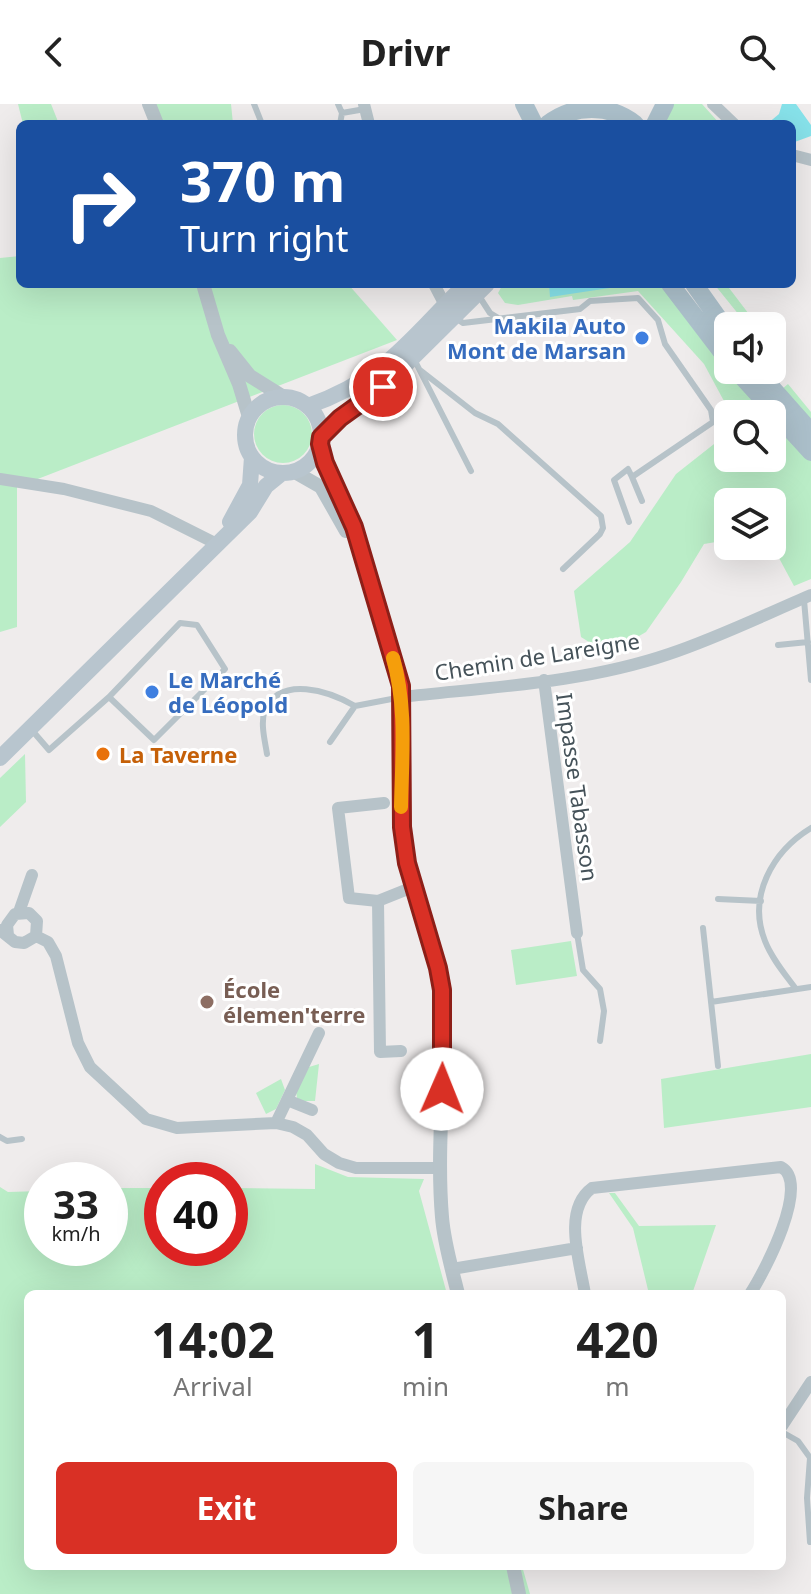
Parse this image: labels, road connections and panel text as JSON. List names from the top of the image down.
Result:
{
  "streets": {
    "street": ["Chemin de Lareigne", "Impasse Tabasson"]
  },
  "crossings": [
    ["Chemin de Lareigne", "Impasse Tabasson"]
  ],
  "places": [
    "Makila Auto Mont de Marsan",
    "Le Marché de Léopold",
    "La Taverne",
    "École élemen'terre"
  ],
  "page": {
    "header": "Drivr",
    "turn": ["370 m", "Turn right"],
    "speed": "33 km/h",
    "limit": "40",
    "eta": [
      "14:02",
      "Arrival",
      "1",
      "min",
      "420",
      "m"
    ],
    "buttons": ["Exit", "Share"]
  }
}
